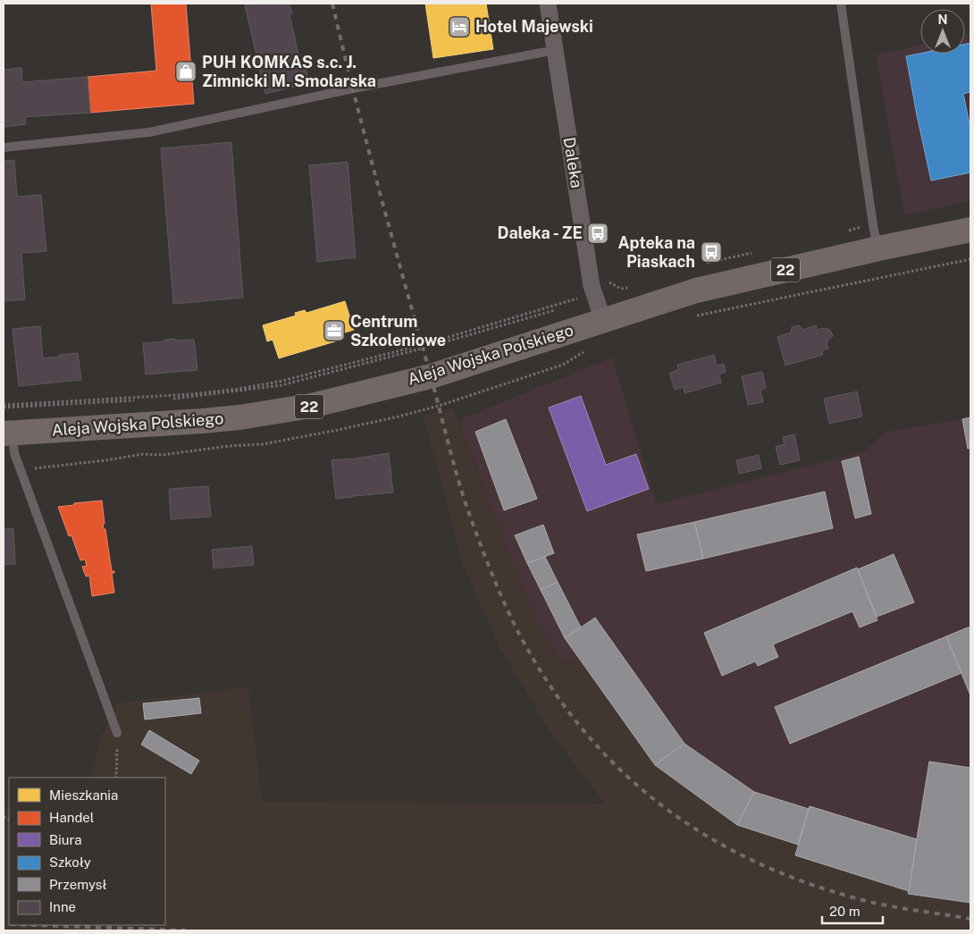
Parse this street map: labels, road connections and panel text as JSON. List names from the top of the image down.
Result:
{
  "streets": {
    "main road": ["22", "Aleja Wojska Polskiego"],
    "street": ["Daleka"]
  },
  "crossings": [
    ["Daleka", "Aleja Wojska Polskiego"]
  ],
  "places": {
    "hotel": ["Hotel Majewski"],
    "shop": ["PUH KOMKAS s.c. J. Zimnicki M. Smolarska"],
    "bus stop": ["Daleka - ZE", "Apteka na Piaskach"],
    "office": ["Centrum Szkoleniowe"]
  },
  "legend": [
    "Mieszkania",
    "Handel",
    "Biura",
    "Szkoły",
    "Przemysł",
    "Inne"
  ],
  "scale_bar": "20 m",
  "north": "top"
}
